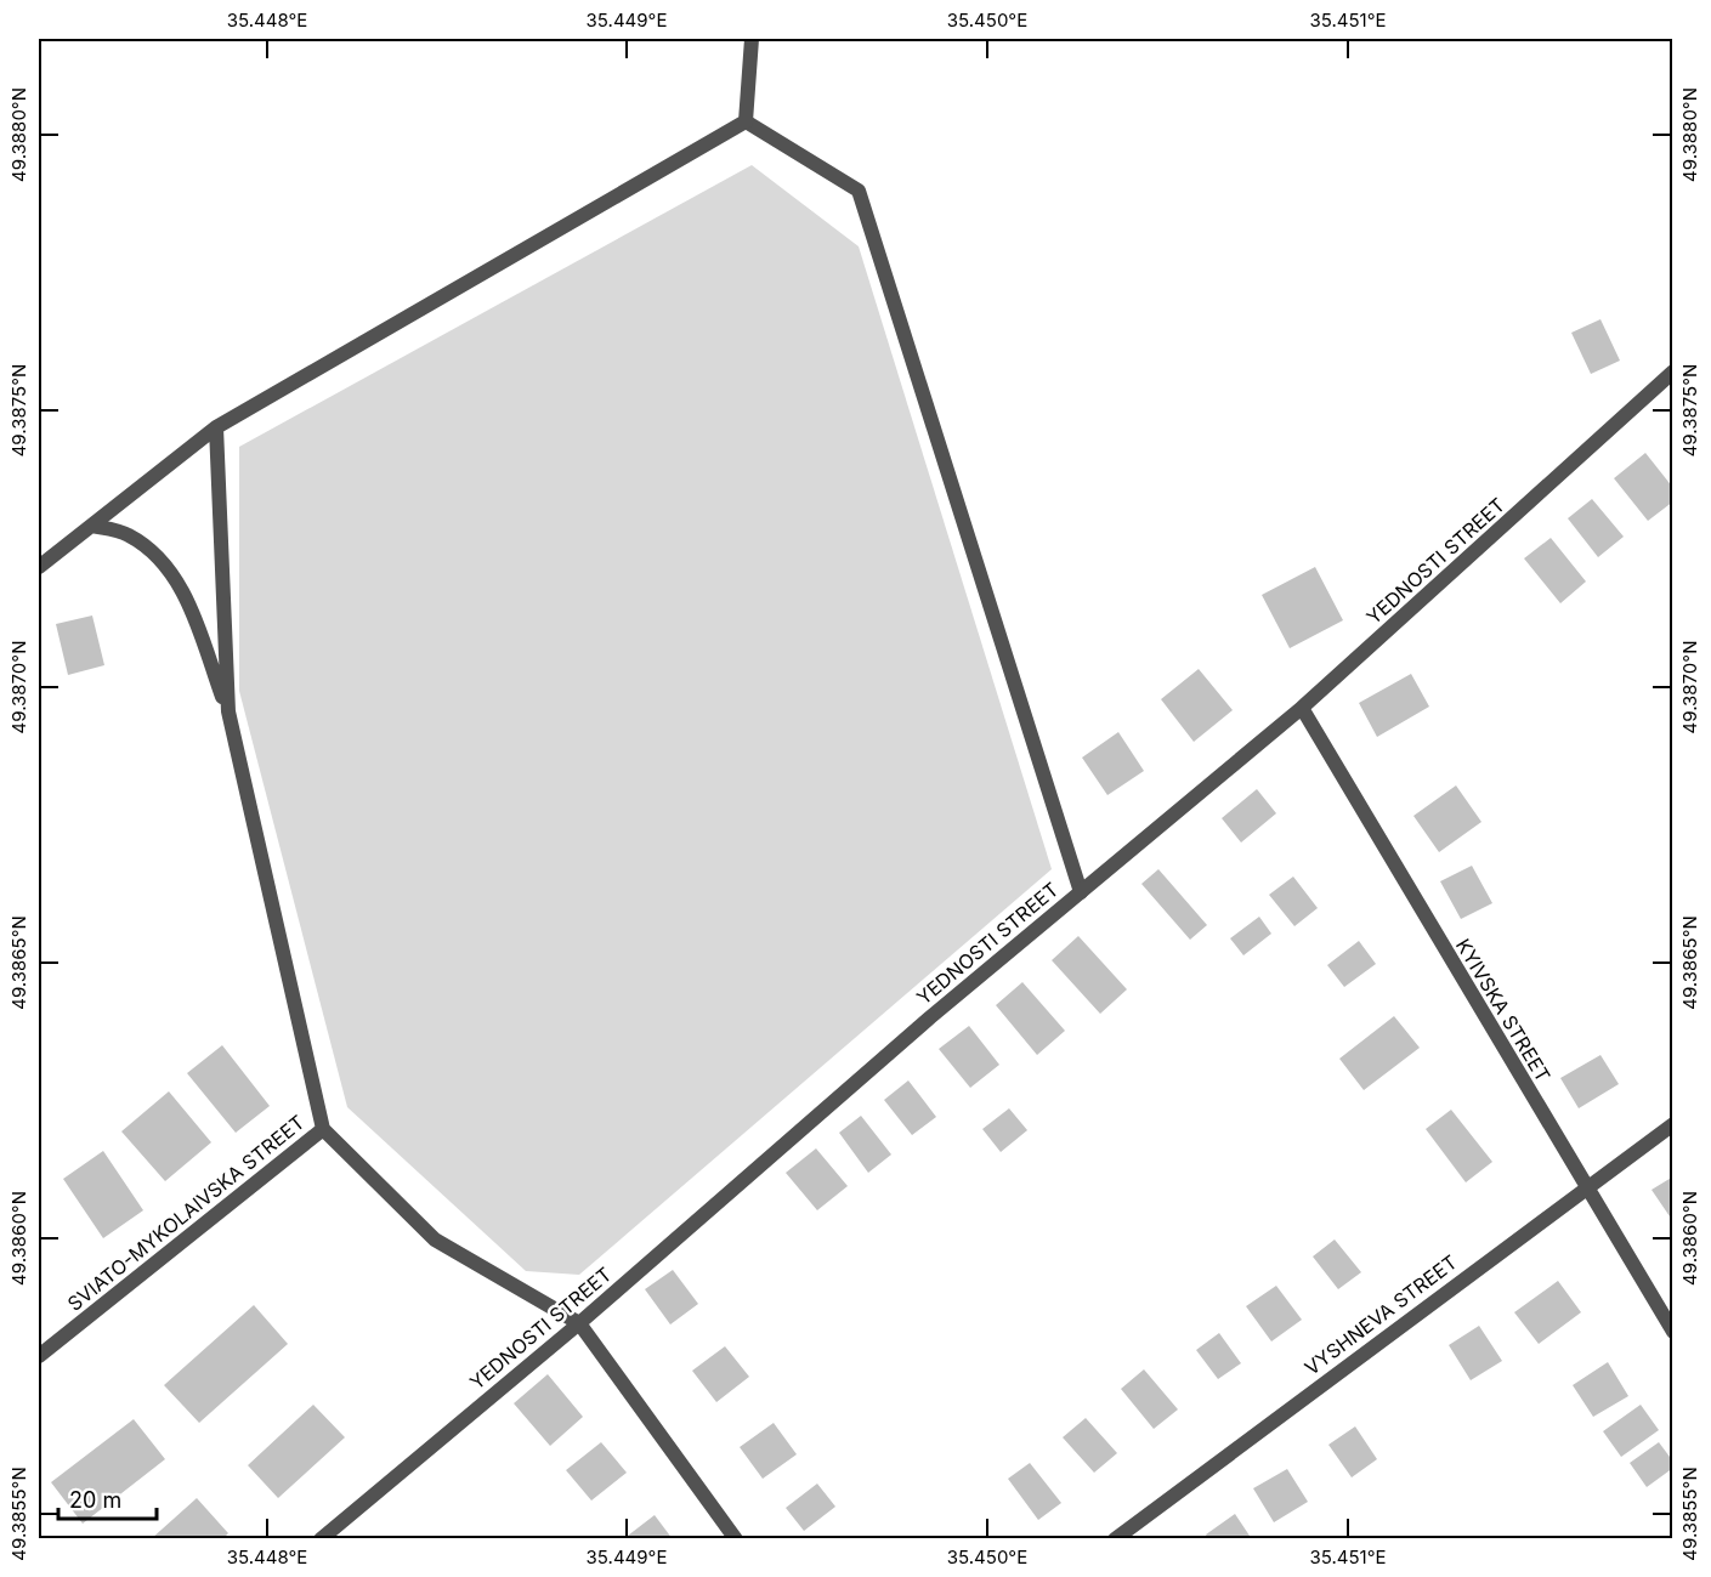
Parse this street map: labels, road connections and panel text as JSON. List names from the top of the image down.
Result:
{
  "streets": {
    "street": [
      "YEDNOSTI STREET",
      "KYIVSKA STREET",
      "SVIATO-MYKOLAIVSKA STREET",
      "VYSHNEVA STREET"
    ]
  },
  "crossings": [
    ["YEDNOSTI STREET", "KYIVSKA STREET"],
    ["KYIVSKA STREET", "VYSHNEVA STREET"]
  ],
  "scale_bar": "20 m",
  "coordinates": [
    "35.448°E",
    "35.449°E",
    "35.450°E",
    "35.451°E",
    "49.3880°N",
    "49.3875°N",
    "49.3870°N",
    "49.3865°N",
    "49.3860°N",
    "49.3855°N"
  ]
}
